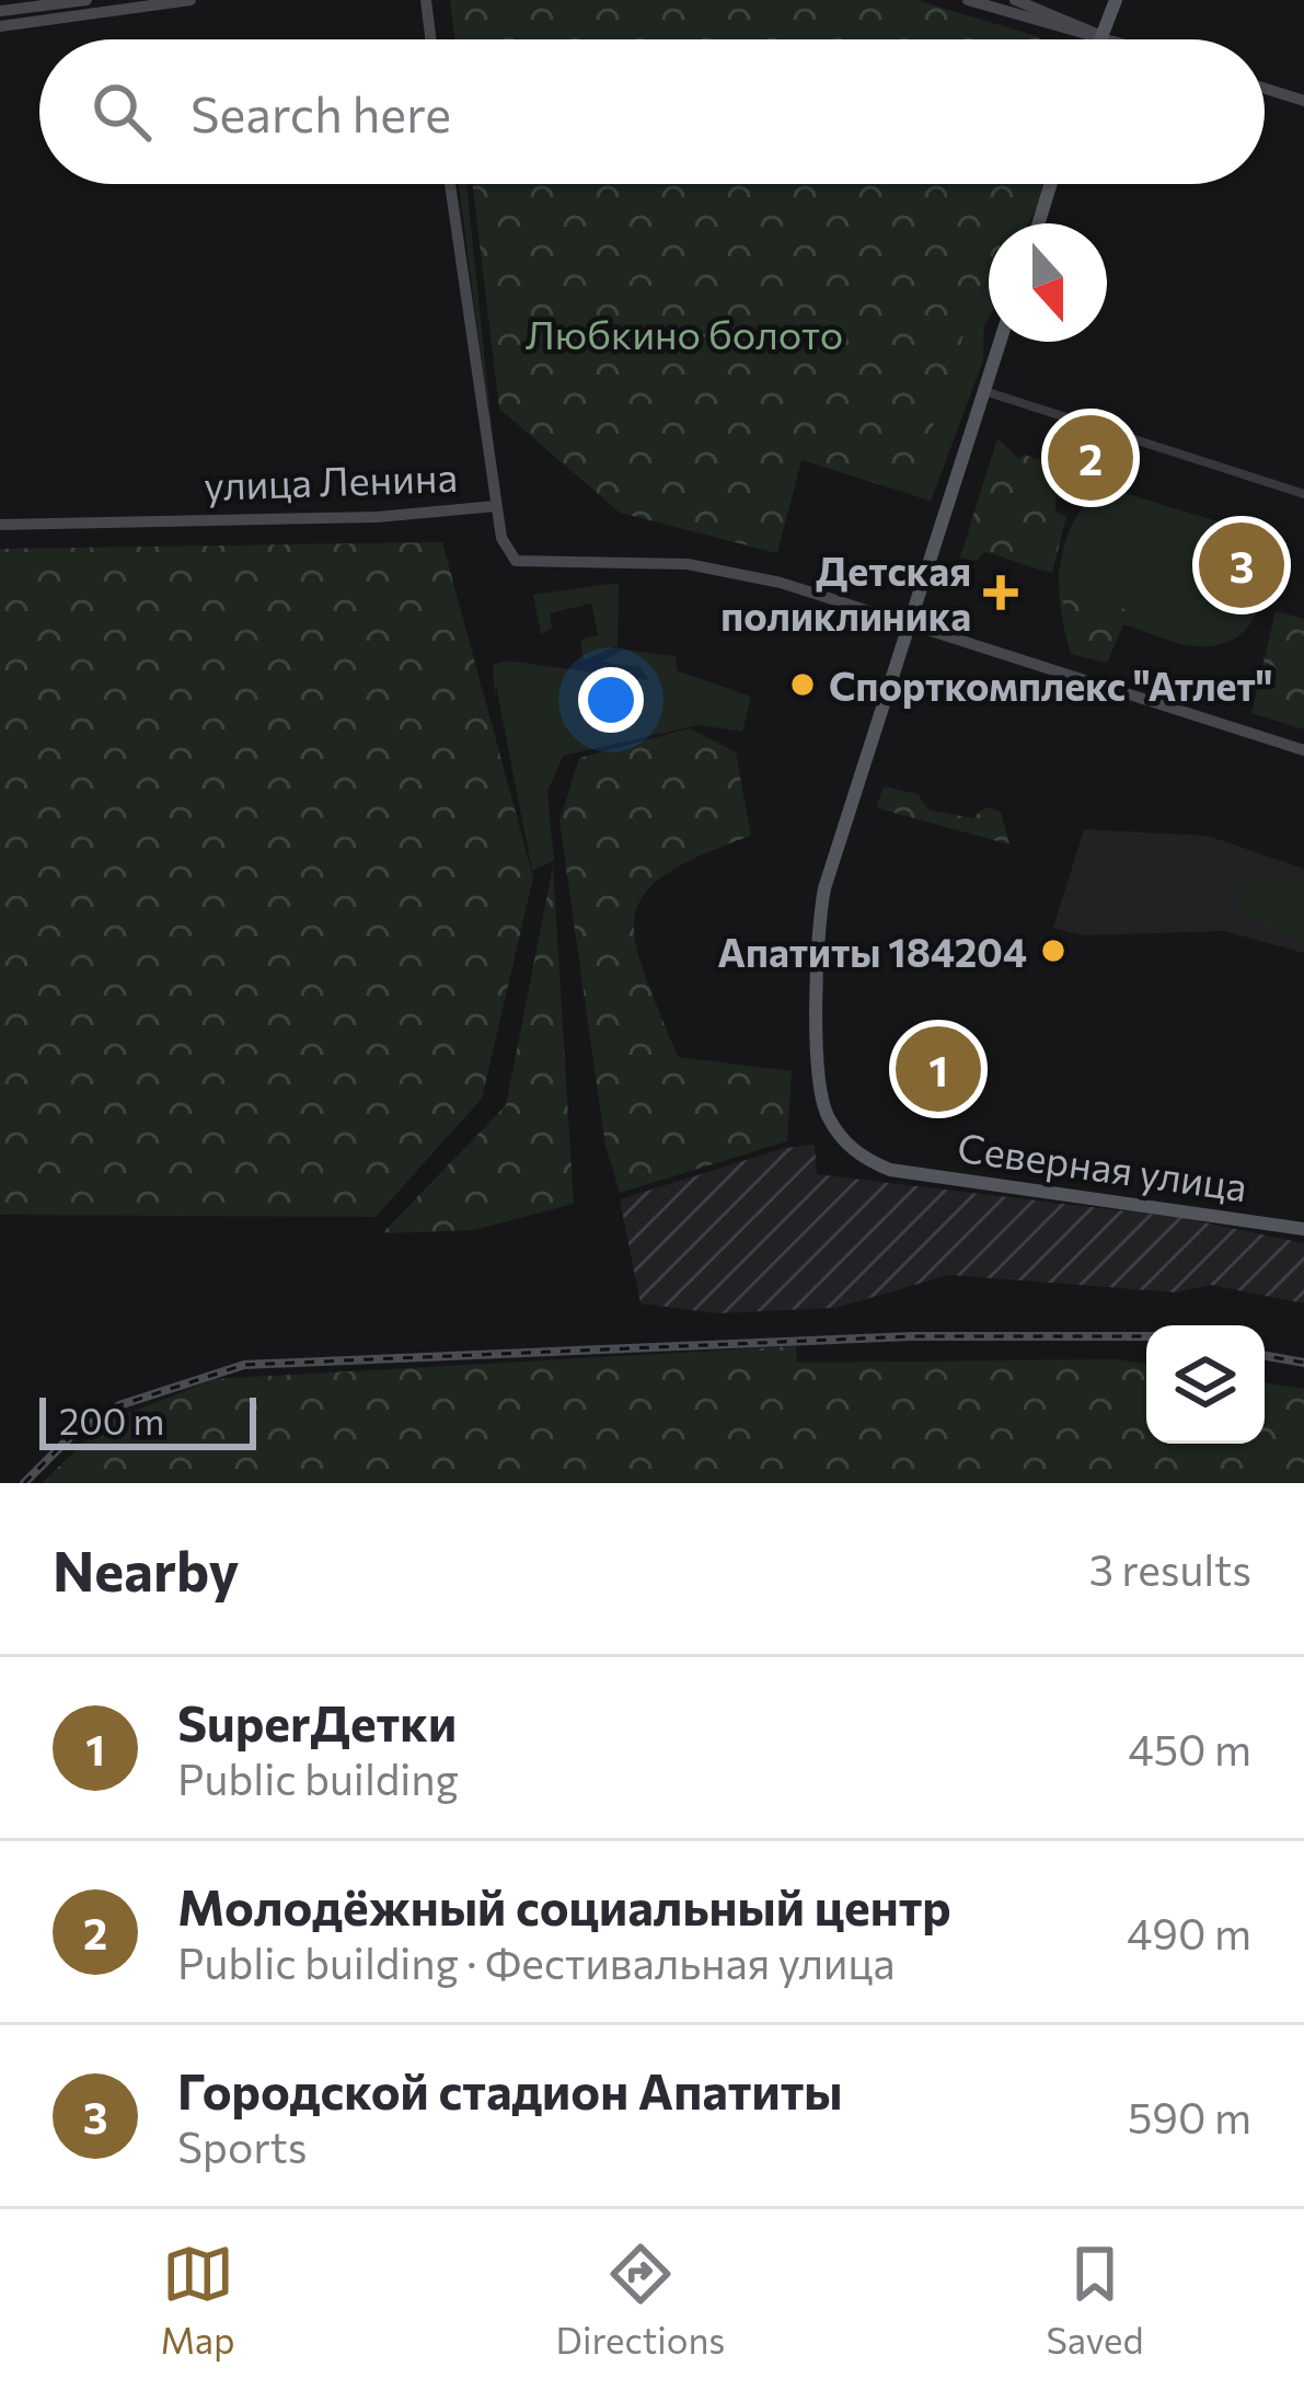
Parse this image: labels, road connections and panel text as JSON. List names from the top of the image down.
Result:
{
  "streets": {
    "main road": ["Северная улица"],
    "street": ["улица Ленина"]
  },
  "crossings": [
    ["улица Ленина", "Северная улица"]
  ],
  "parks": ["Любкино болото"],
  "places": {
    "health": ["Детская поликлиника"],
    "other": ["Спорткомплекс \"Атлет\"", "Апатиты 184204"]
  },
  "scale_bar": "200 m",
  "north": "bottom",
  "page": {
    "search": "Search here",
    "pins": ["2", "3", "1"],
    "scale": "200 m",
    "heading": ["Nearby", "3 results"],
    "list": [
      {
        "mark": "1",
        "name": "SuperДетки",
        "note": "Public building",
        "value": "450 m"
      },
      {
        "mark": "2",
        "name": "Молодёжный социальный центр",
        "note": "Public building · Фестивальная улица",
        "value": "490 m"
      },
      {
        "mark": "3",
        "name": "Городской стадион Апатиты",
        "note": "Sports",
        "value": "590 m"
      }
    ],
    "nav": ["Map", "Directions", "Saved"]
  }
}
